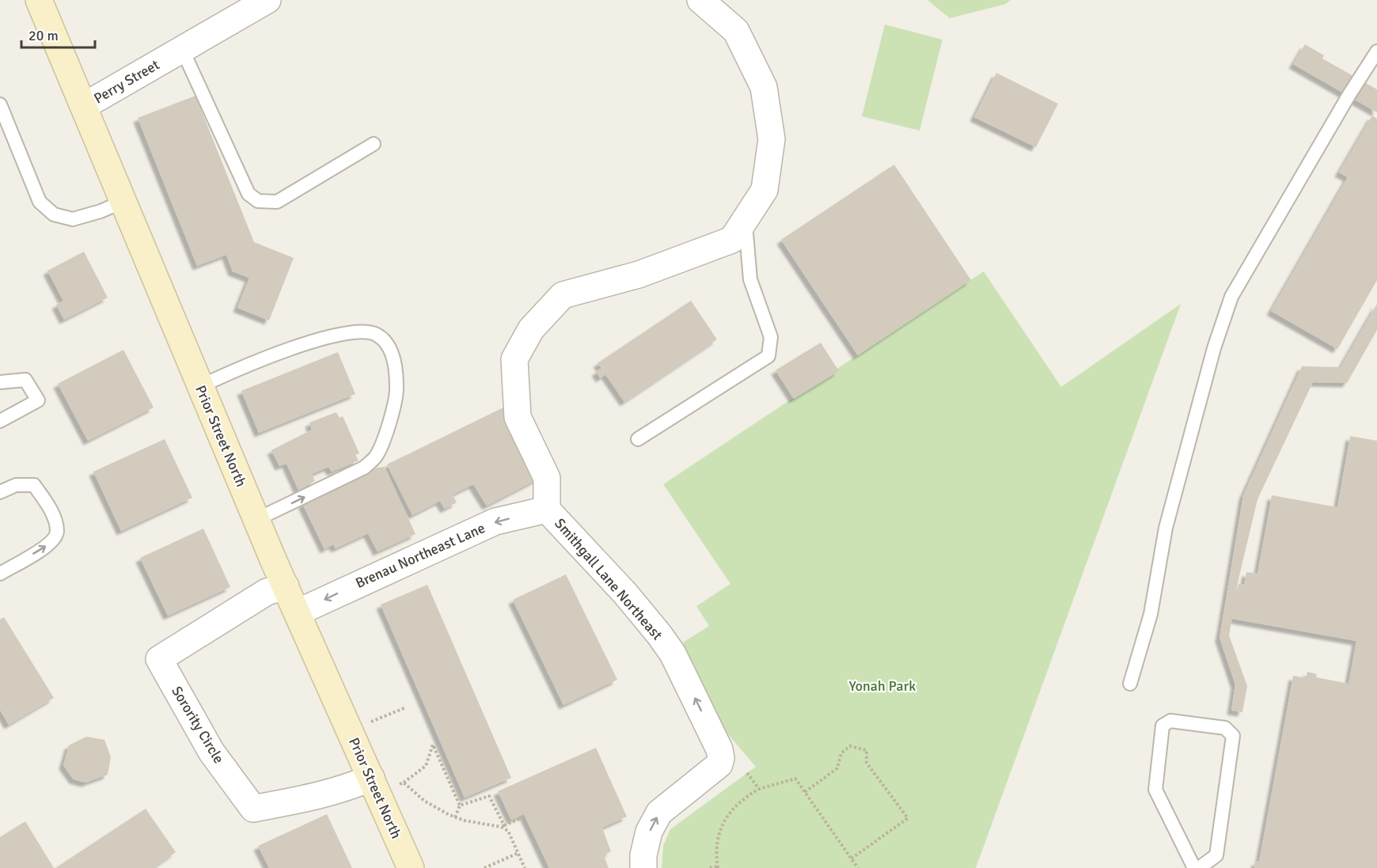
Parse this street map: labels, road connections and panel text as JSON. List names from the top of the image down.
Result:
{
  "streets": {
    "street": [
      "Perry Street",
      "Prior Street North",
      "Brenau Northeast Lane",
      "Smithgall Lane Northeast",
      "Sorority Circle"
    ]
  },
  "crossings": [
    ["Perry Street", "Prior Street North"],
    ["Prior Street North", "Brenau Northeast Lane"],
    ["Prior Street North", "Sorority Circle"],
    ["Brenau Northeast Lane", "Smithgall Lane Northeast"]
  ],
  "one_way": ["Brenau Northeast Lane"],
  "parks": ["Yonah Park"],
  "scale_bar": "20 m"
}
